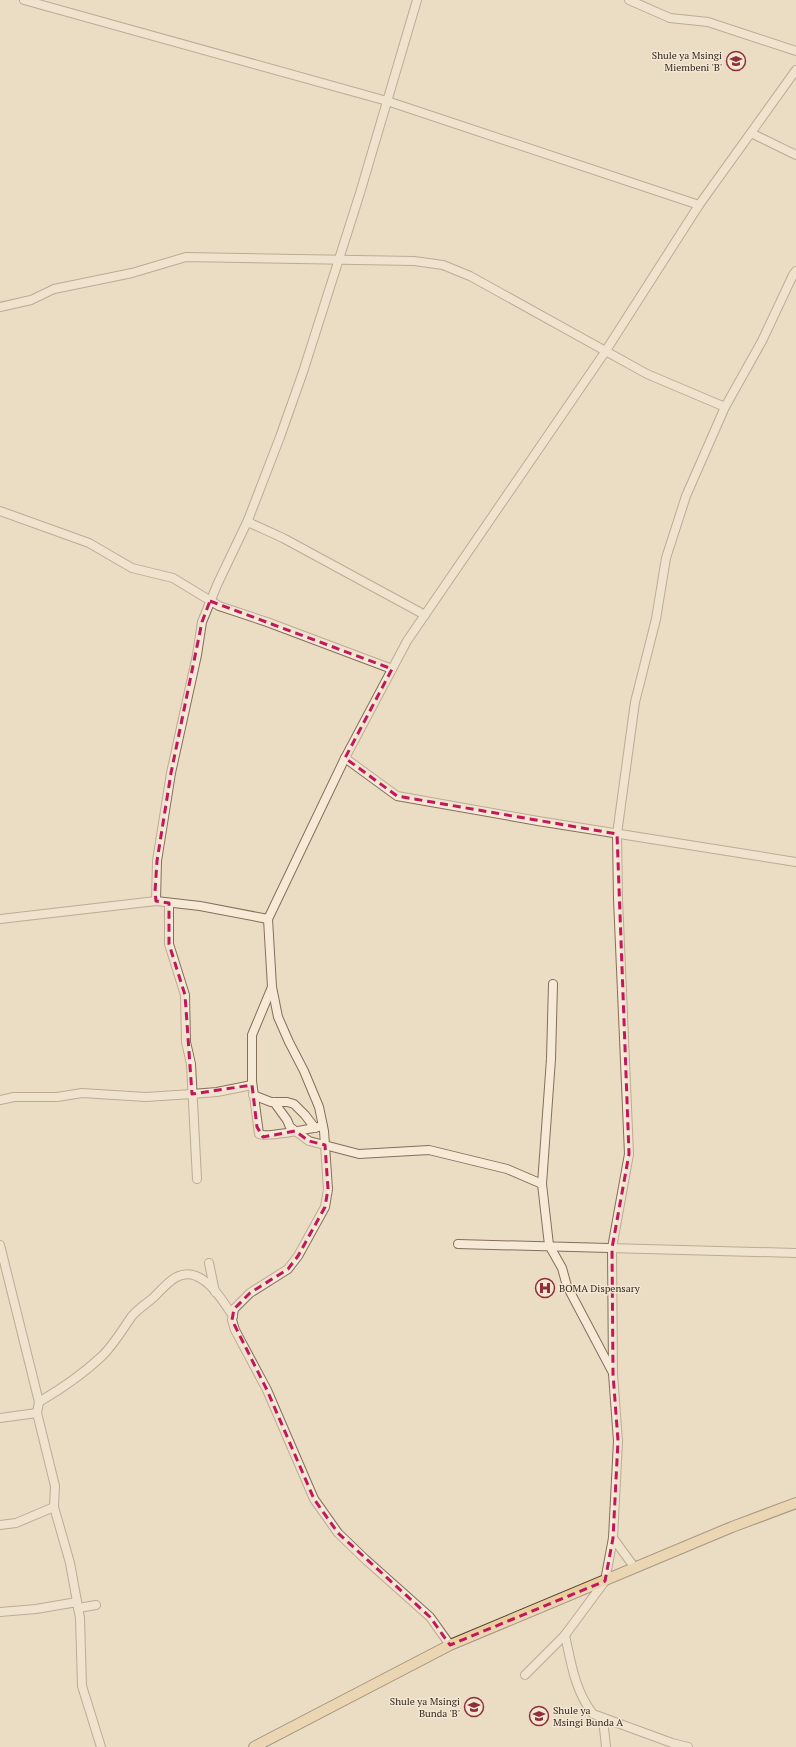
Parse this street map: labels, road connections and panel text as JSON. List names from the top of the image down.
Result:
{
  "places": {
    "school or university": ["Shule ya Msingi Miembeni 'B'", "Shule ya Msingi Bunda 'B'", "Shule ya Msingi Bunda A"],
    "hospital": ["BOMA Dispensary"]
  }
}
